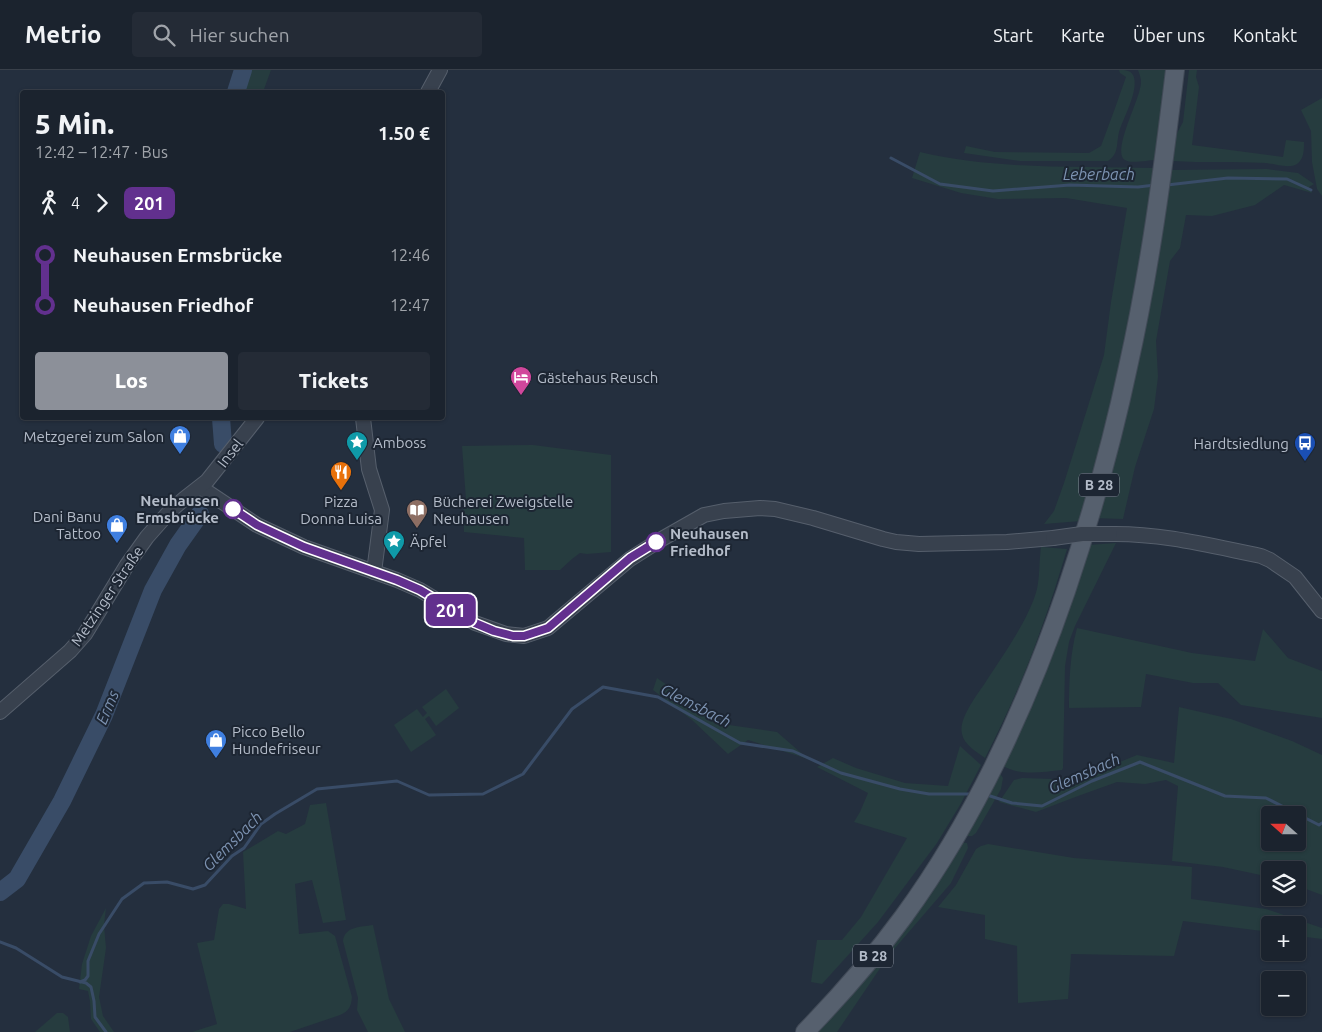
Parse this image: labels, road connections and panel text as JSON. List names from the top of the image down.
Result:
{
  "streets": {
    "main road": ["B 28"],
    "street": ["Insel", "Metzinger Straße"]
  },
  "crossings": [
    ["Insel", "Metzinger Straße"]
  ],
  "water": ["Leberbach", "Glemsbach", "Erms"],
  "places": {
    "hotel": ["Gästehaus Reusch"],
    "shop": ["Metzgerei zum Salon", "Dani Banu Tattoo", "Picco Bello Hundefriseur"],
    "place": ["Amboss", "Äpfel"],
    "bus stop": ["Hardtsiedlung"],
    "restaurant": ["Pizza Donna Luisa"],
    "other": ["Neuhausen Ermsbrücke", "Neuhausen Friedhof"],
    "library": ["Bücherei Zweigstelle Neuhausen"]
  },
  "lines": ["bus line 201"],
  "north": "left",
  "page": {
    "header": "Metrio",
    "search": "Hier suchen",
    "nav": [
      "Start",
      "Karte",
      "Über uns",
      "Kontakt"
    ],
    "on_map": "201",
    "heading": ["5 Min.", "12:42 – 12:47 · Bus", "1.50 €"],
    "legs": ["4", "201"],
    "list": [
      {
        "name": "Neuhausen Ermsbrücke",
        "value": "12:46"
      },
      {
        "name": "Neuhausen Friedhof",
        "value": "12:47"
      }
    ],
    "buttons": ["Los", "Tickets"],
    "map_buttons": ["+", "−"]
  }
}
